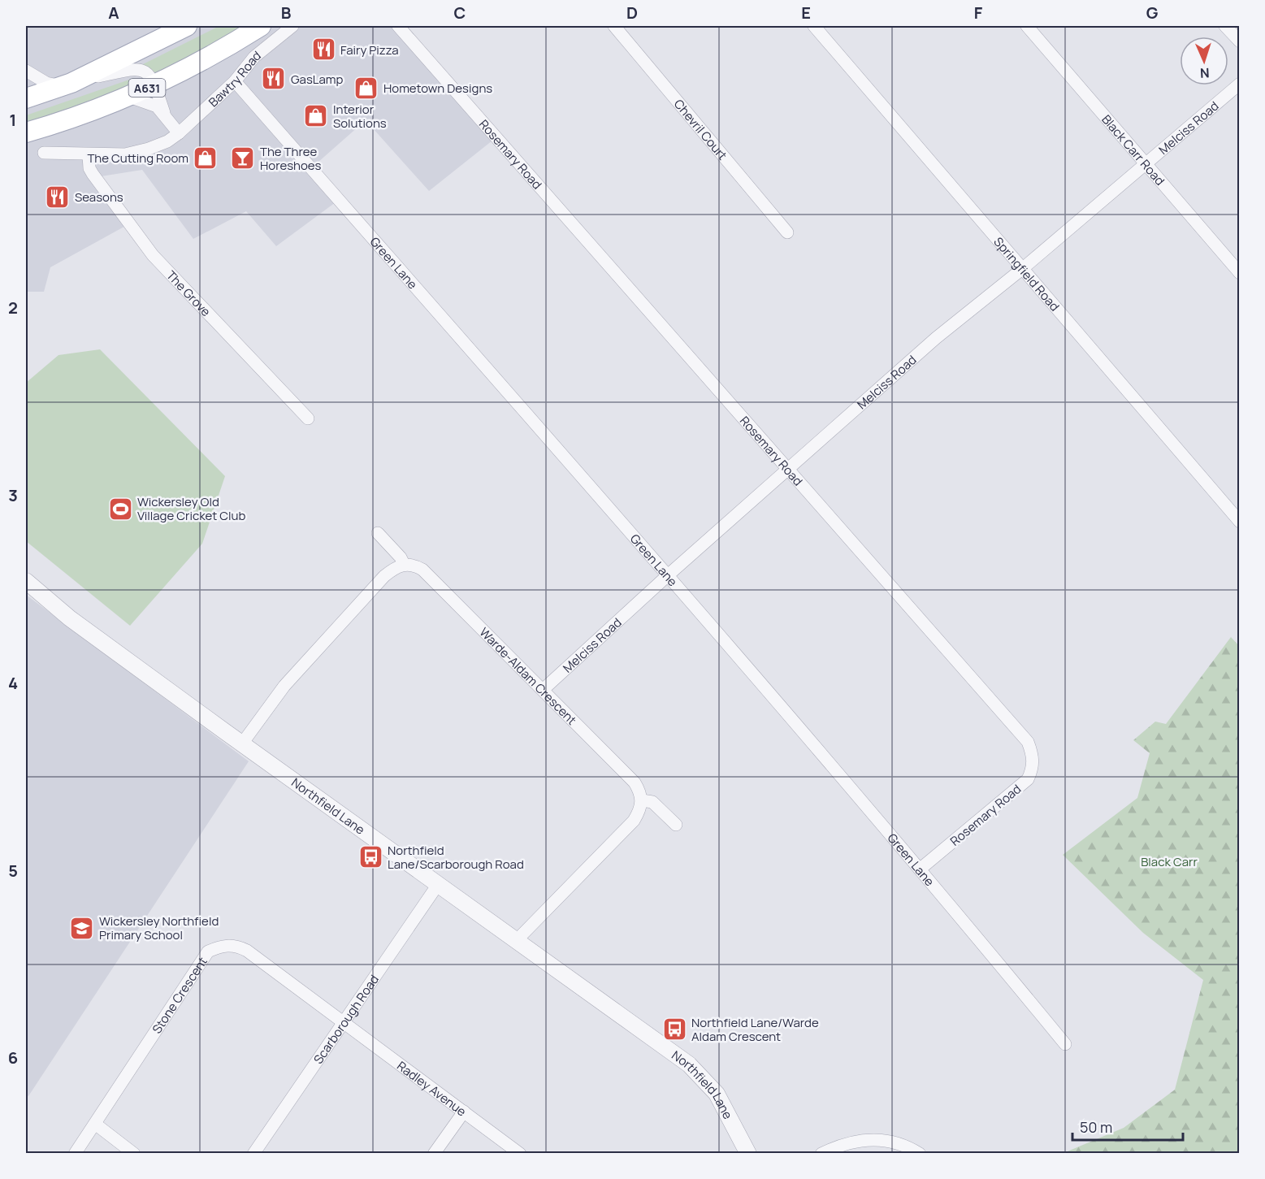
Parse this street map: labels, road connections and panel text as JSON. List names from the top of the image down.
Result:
{
  "streets": {
    "main road": ["Bawtry Road", "A631"],
    "street": [
      "Melciss Road",
      "Chevril Court",
      "Black Carr Road",
      "Rosemary Road",
      "Green Lane",
      "Springfield Road",
      "The Grove",
      "Warde-Aldam Crescent",
      "Northfield Lane",
      "Stone Crescent",
      "Scarborough Road",
      "Radley Avenue"
    ]
  },
  "crossings": [
    ["Bawtry Road", "Green Lane"],
    ["Bawtry Road", "The Grove"],
    ["Melciss Road", "Black Carr Road"],
    ["Melciss Road", "Rosemary Road"],
    ["Melciss Road", "Green Lane"],
    ["Melciss Road", "Springfield Road"],
    ["Melciss Road", "Warde-Aldam Crescent"],
    ["Rosemary Road", "Green Lane"],
    ["Northfield Lane", "Scarborough Road"],
    ["Stone Crescent", "Scarborough Road"],
    ["Stone Crescent", "Radley Avenue"],
    ["Scarborough Road", "Radley Avenue"]
  ],
  "parks": ["Black Carr"],
  "places": {
    "restaurant": ["Fairy Pizza", "GasLamp", "Seasons"],
    "shop": ["Hometown Designs", "Interior Solutions", "The Cutting Room"],
    "bar": ["The Three Horeshoes"],
    "sports": ["Wickersley Old Village Cricket Club"],
    "bus stop": ["Northfield Lane/Scarborough Road", "Northfield Lane/Warde Aldam Crescent"],
    "school or university": ["Wickersley Northfield Primary School"]
  },
  "scale_bar": "50 m",
  "north": "bottom",
  "grid": {
    "columns": [
      "A",
      "B",
      "C",
      "D",
      "E",
      "F",
      "G"
    ],
    "rows": [
      "1",
      "2",
      "3",
      "4",
      "5",
      "6"
    ]
  }
}
